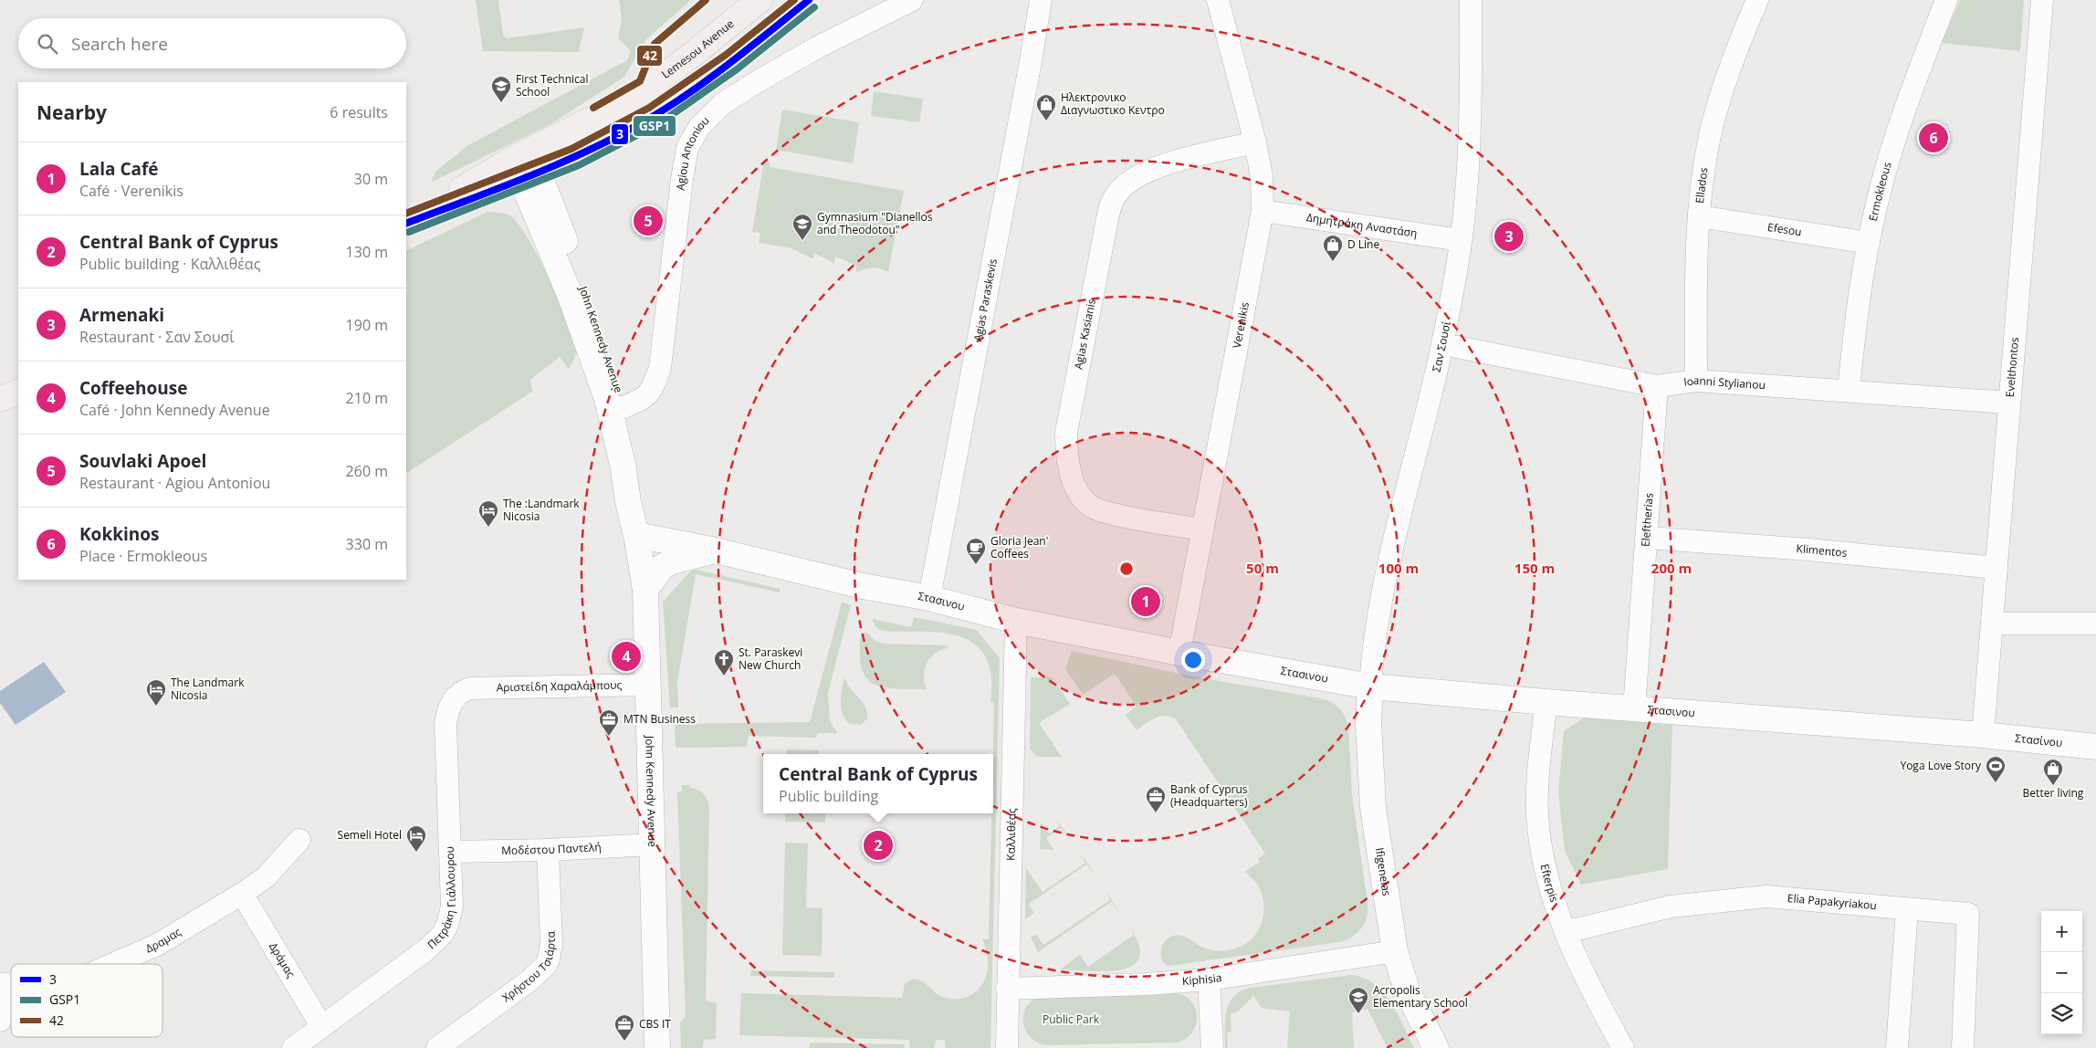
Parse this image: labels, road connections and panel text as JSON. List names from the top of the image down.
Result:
{
  "streets": {
    "main road": ["Lemesou Avenue"],
    "street": [
      "Agiou Antoniou",
      "Ellados",
      "Ermokleous",
      "Δημητράκη Αναστάση",
      "Efesou",
      "Agias Paraskevis",
      "Verenikis",
      "Agias Kasianis",
      "John Kennedy Avenue",
      "Σαν Σουσί",
      "Evelthontos",
      "Ioanni Stylianou",
      "Eleftherias",
      "Klimentos",
      "Στασινου",
      "Αριστείδη Χαραλάμπους",
      "Στασίνου",
      "Καλλιθέας",
      "Μοδέστου Παντελή",
      "Ifigeneias",
      "Efterpis",
      "Πετράκη Γιάλλουρου",
      "Elia Papakyriakou",
      "Δραμας",
      "Δράμας",
      "Χρήστου Τσιάρτα",
      "Kiphisia"
    ]
  },
  "crossings": [
    ["Lemesou Avenue", "John Kennedy Avenue"],
    ["Agiou Antoniou", "John Kennedy Avenue"],
    ["Ellados", "Efesou"],
    ["Ellados", "Ioanni Stylianou"],
    ["Ermokleous", "Efesou"],
    ["Ermokleous", "Ioanni Stylianou"],
    ["Δημητράκη Αναστάση", "Verenikis"],
    ["Δημητράκη Αναστάση", "Σαν Σουσί"],
    ["Agias Paraskevis", "Στασινου"],
    ["Verenikis", "Agias Kasianis"],
    ["Verenikis", "Στασινου"],
    ["John Kennedy Avenue", "Στασινου"],
    ["John Kennedy Avenue", "Αριστείδη Χαραλάμπους"],
    ["John Kennedy Avenue", "Μοδέστου Παντελή"],
    ["Σαν Σουσί", "Ioanni Stylianou"],
    ["Σαν Σουσί", "Στασινου"],
    ["Σαν Σουσί", "Ifigeneias"],
    ["Evelthontos", "Ioanni Stylianou"],
    ["Evelthontos", "Klimentos"],
    ["Evelthontos", "Στασινου"],
    ["Evelthontos", "Στασίνου"],
    ["Ioanni Stylianou", "Eleftherias"],
    ["Eleftherias", "Klimentos"],
    ["Eleftherias", "Στασινου"],
    ["Στασινου", "Στασίνου"],
    ["Στασινου", "Καλλιθέας"],
    ["Στασινου", "Ifigeneias"],
    ["Στασινου", "Efterpis"],
    ["Αριστείδη Χαραλάμπους", "Πετράκη Γιάλλουρου"],
    ["Καλλιθέας", "Kiphisia"],
    ["Μοδέστου Παντελή", "Πετράκη Γιάλλουρου"],
    ["Μοδέστου Παντελή", "Χρήστου Τσιάρτα"],
    ["Ifigeneias", "Kiphisia"],
    ["Efterpis", "Elia Papakyriakou"],
    ["Πετράκη Γιάλλουρου", "Δράμας"],
    ["Δραμας", "Δράμας"]
  ],
  "parks": ["Public Park"],
  "places": {
    "school or university": ["First Technical School", "Gymnasium \"Dianellos and Theodotou\"", "Acropolis Elementary School"],
    "shop": ["Ηλεκτρονικο Διαγνωστικο Κεντρο", "D Line", "Better living"],
    "hotel": ["The :Landmark Nicosia", "The Landmark Nicosia", "Semeli Hotel"],
    "cafe": ["Gloria Jean' Coffees"],
    "church": ["St. Paraskevi New Church"],
    "office": ["MTN Business", "Bank of Cyprus (Headquarters)", "CBS IT"],
    "sports": ["Yoga Love Story"]
  },
  "lines": ["transit line 3", "transit line 42", "transit line GSP1"],
  "legend": ["3", "GSP1", "42"],
  "page": {
    "search": "Search here",
    "heading": ["Nearby", "6 results"],
    "pins": [
      "6",
      "5",
      "3",
      "1",
      "4",
      "2"
    ],
    "list": [
      {
        "mark": "1",
        "name": "Lala Café",
        "note": "Café · Verenikis",
        "value": "30 m"
      },
      {
        "mark": "2",
        "name": "Central Bank of Cyprus",
        "note": "Public building · Καλλιθέας",
        "value": "130 m"
      },
      {
        "mark": "3",
        "name": "Armenaki",
        "note": "Restaurant · Σαν Σουσί",
        "value": "190 m"
      },
      {
        "mark": "4",
        "name": "Coffeehouse",
        "note": "Café · John Kennedy Avenue",
        "value": "210 m"
      },
      {
        "mark": "5",
        "name": "Souvlaki Apoel",
        "note": "Restaurant · Agiou Antoniou",
        "value": "260 m"
      },
      {
        "mark": "6",
        "name": "Kokkinos",
        "note": "Place · Ermokleous",
        "value": "330 m"
      }
    ],
    "popup": ["Central Bank of Cyprus", "Public building"],
    "map_buttons": ["+", "−"]
  },
  "rings": [
    "50 m",
    "100 m",
    "150 m",
    "200 m"
  ]
}
